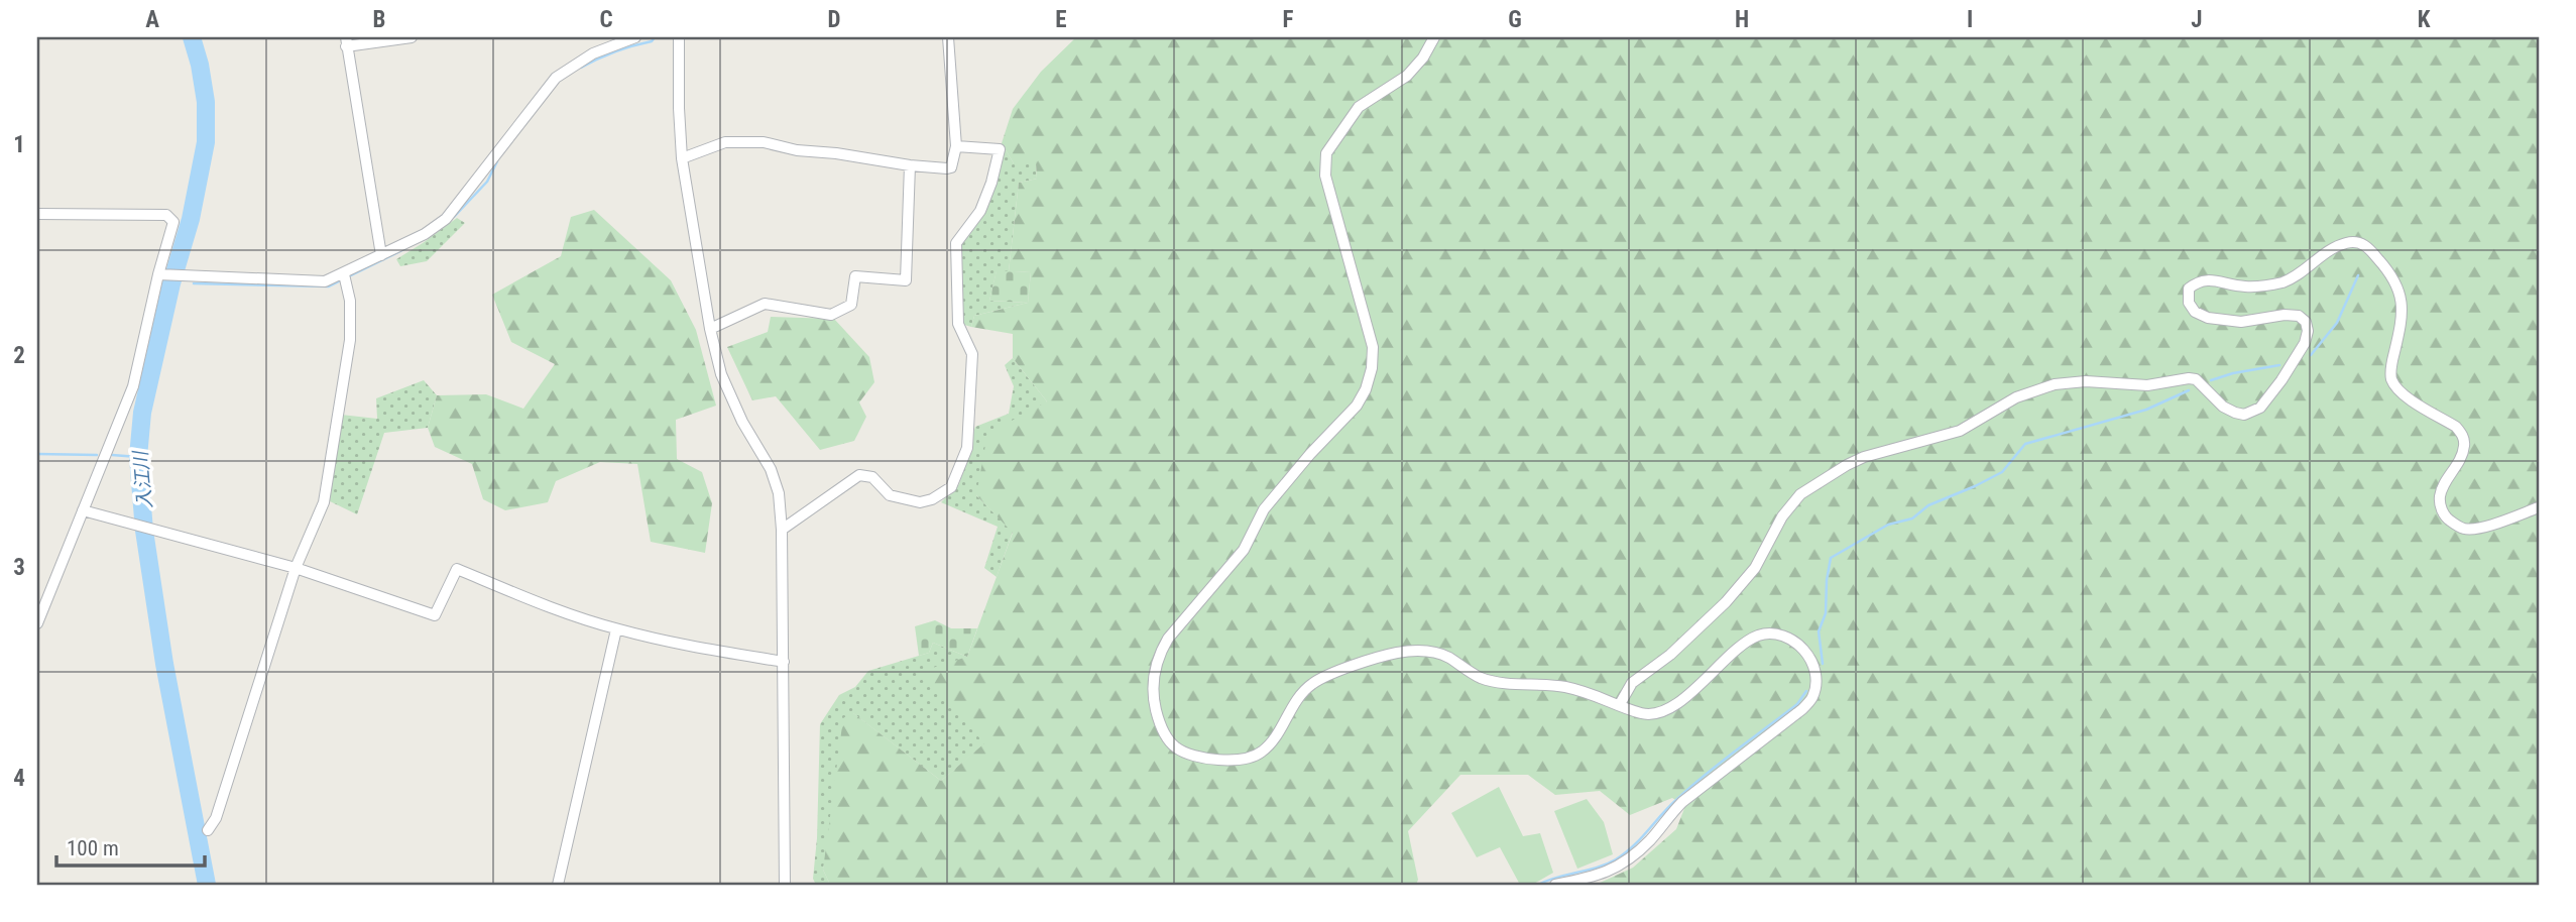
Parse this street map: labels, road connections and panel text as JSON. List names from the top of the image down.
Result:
{
  "water": ["入江川"],
  "scale_bar": "100 m",
  "grid": {
    "columns": [
      "A",
      "B",
      "C",
      "D",
      "E",
      "F",
      "G",
      "H",
      "I",
      "J",
      "K"
    ],
    "rows": [
      "1",
      "2",
      "3",
      "4"
    ]
  }
}
